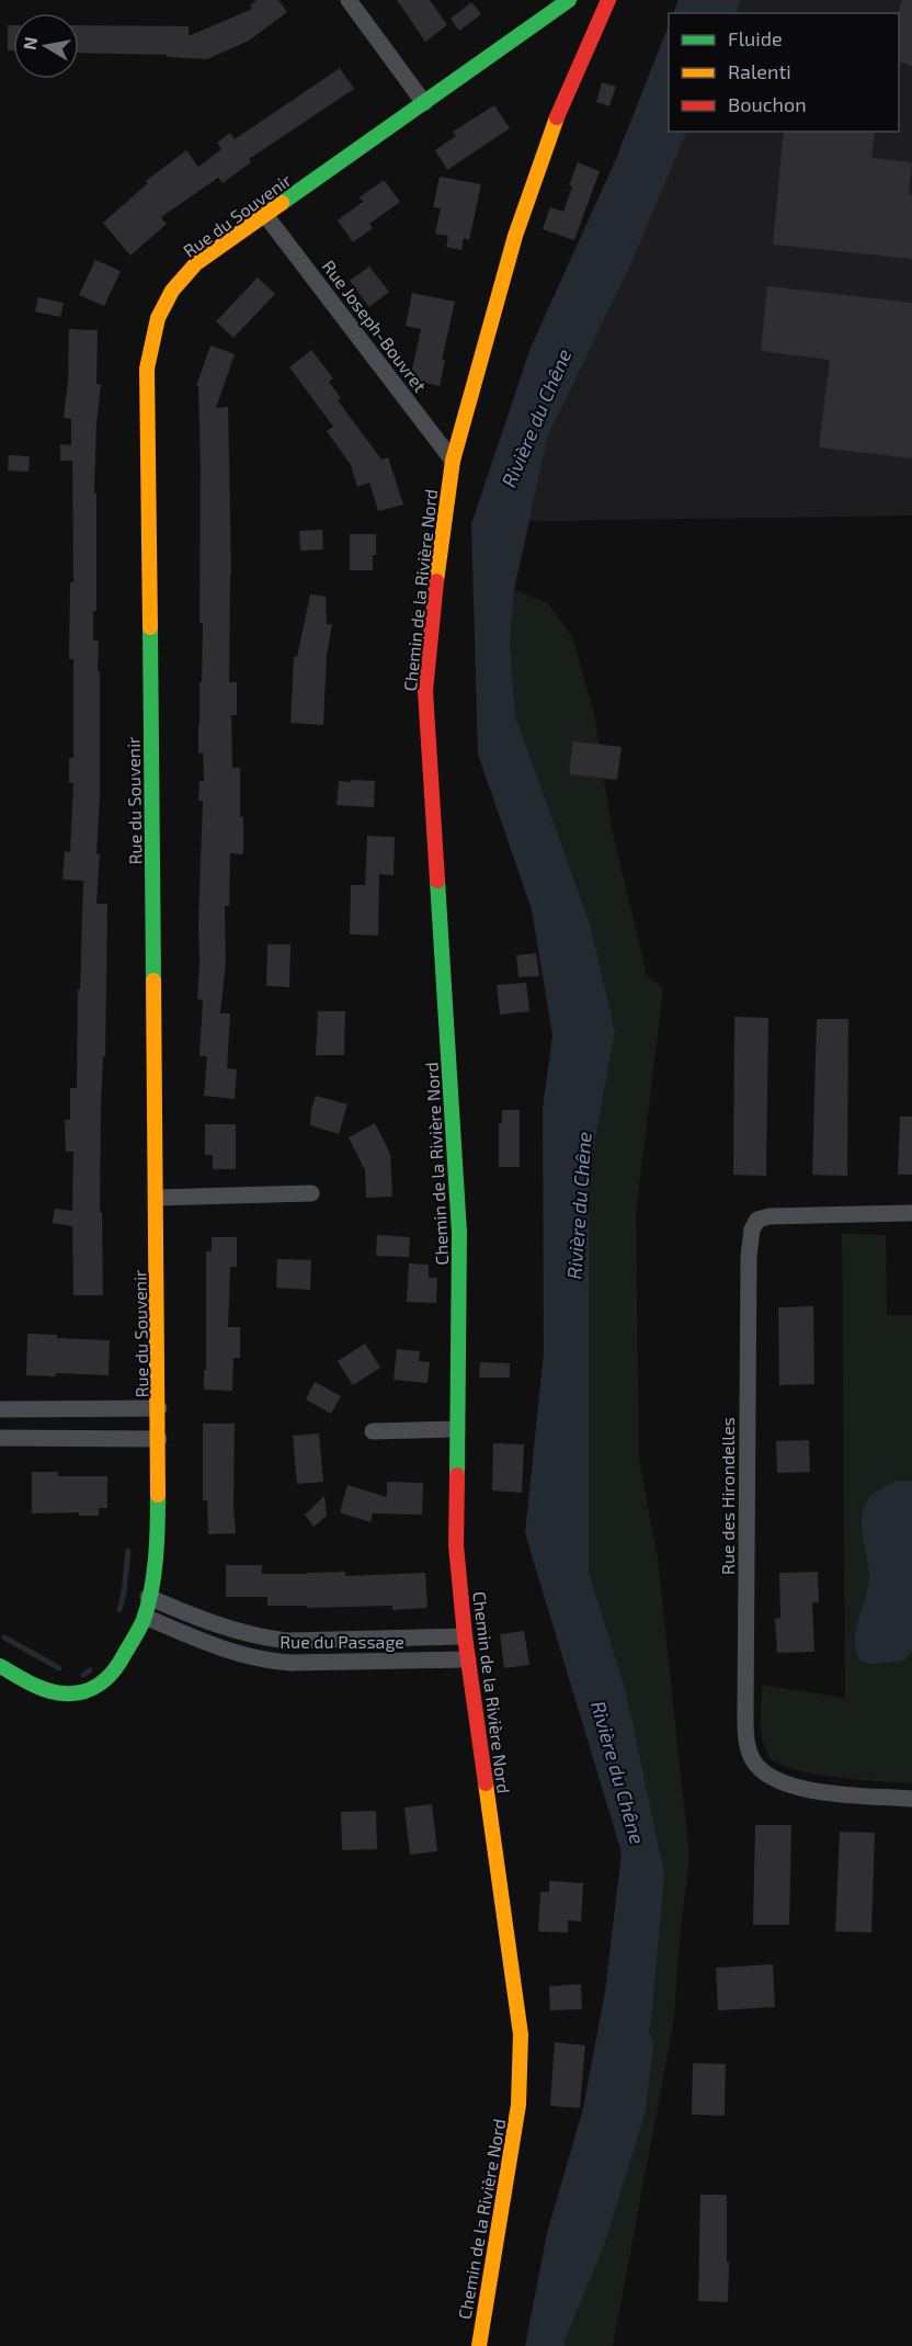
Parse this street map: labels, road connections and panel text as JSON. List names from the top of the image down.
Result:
{
  "streets": {
    "street": [
      "Rue du Souvenir",
      "Rue Joseph-Bouvret",
      "Chemin de la Rivière Nord",
      "Rue des Hirondelles",
      "Rue du Passage"
    ]
  },
  "crossings": [
    ["Rue du Souvenir", "Rue Joseph-Bouvret"],
    ["Rue du Souvenir", "Rue du Passage"],
    ["Rue Joseph-Bouvret", "Chemin de la Rivière Nord"],
    ["Chemin de la Rivière Nord", "Rue du Passage"]
  ],
  "water": ["Rivière du Chêne"],
  "legend": ["Fluide", "Ralenti", "Bouchon"],
  "north": "left"
}
